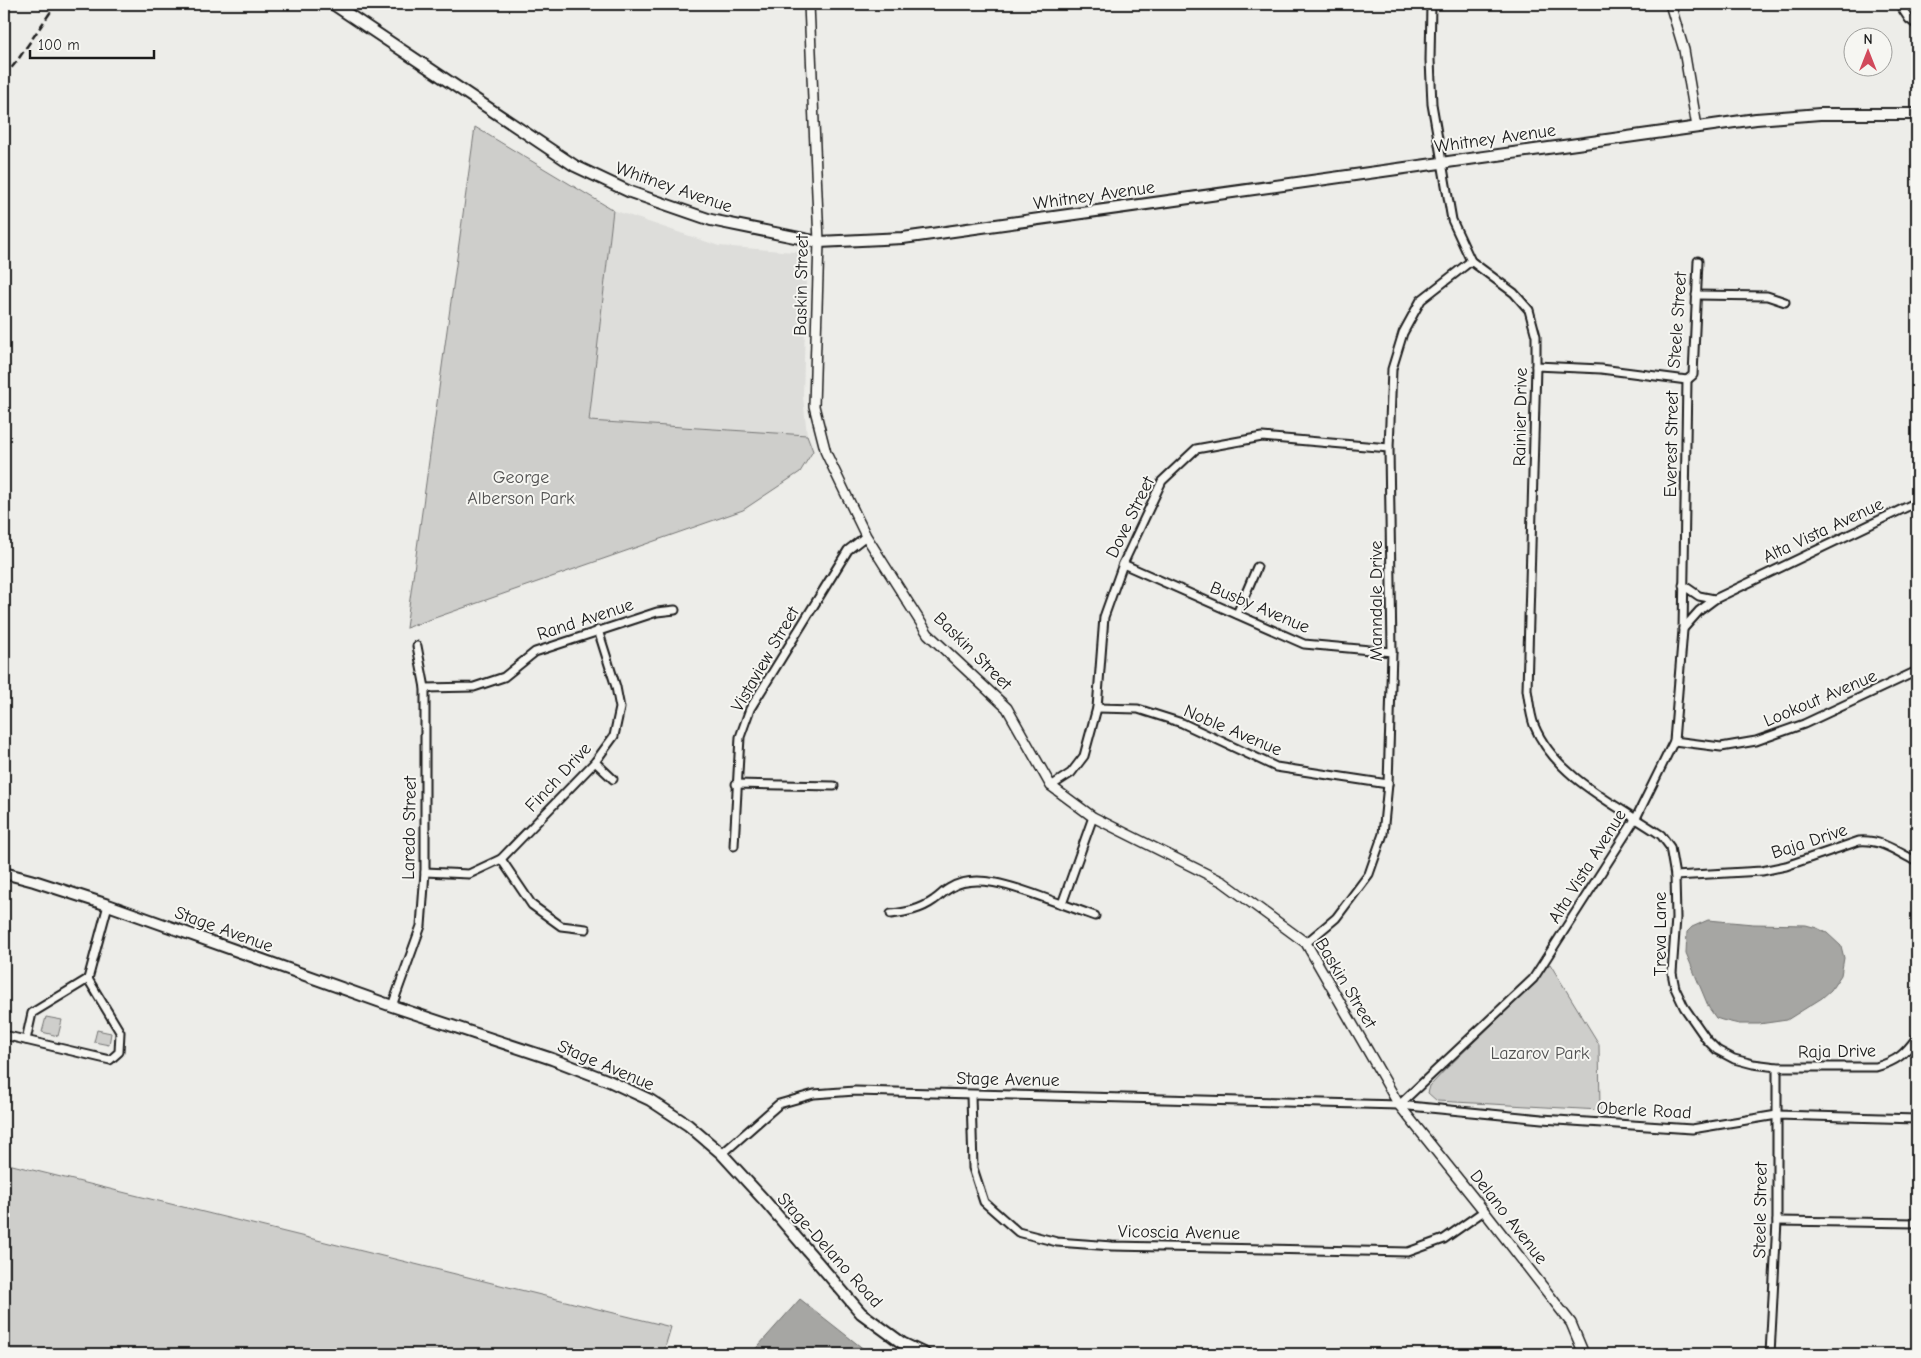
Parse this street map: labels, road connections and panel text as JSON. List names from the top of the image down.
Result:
{
  "streets": {
    "main road": ["Whitney Avenue", "Stage Avenue", "Stage-Delano Road"],
    "street": [
      "Baskin Street",
      "Steele Street",
      "Rainier Drive",
      "Everest Street",
      "Dove Street",
      "Alta Vista Avenue",
      "Manndale Drive",
      "Busby Avenue",
      "Rand Avenue",
      "Vistaview Street",
      "Lookout Avenue",
      "Noble Avenue",
      "Finch Drive",
      "Laredo Street",
      "Baja Drive",
      "Treva Lane",
      "Raja Drive",
      "Oberle Road",
      "Delano Avenue",
      "Vicoscia Avenue"
    ]
  },
  "crossings": [
    ["Whitney Avenue", "Baskin Street"],
    ["Whitney Avenue", "Rainier Drive"],
    ["Baskin Street", "Dove Street"],
    ["Baskin Street", "Alta Vista Avenue"],
    ["Baskin Street", "Manndale Drive"],
    ["Baskin Street", "Vistaview Street"],
    ["Baskin Street", "Stage Avenue"],
    ["Baskin Street", "Oberle Road"],
    ["Baskin Street", "Delano Avenue"],
    ["Steele Street", "Everest Street"],
    ["Steele Street", "Treva Lane"],
    ["Steele Street", "Raja Drive"],
    ["Steele Street", "Oberle Road"],
    ["Rainier Drive", "Everest Street"],
    ["Rainier Drive", "Alta Vista Avenue"],
    ["Rainier Drive", "Manndale Drive"],
    ["Rainier Drive", "Treva Lane"],
    ["Everest Street", "Alta Vista Avenue"],
    ["Dove Street", "Manndale Drive"],
    ["Dove Street", "Busby Avenue"],
    ["Dove Street", "Noble Avenue"],
    ["Alta Vista Avenue", "Lookout Avenue"],
    ["Alta Vista Avenue", "Stage Avenue"],
    ["Alta Vista Avenue", "Treva Lane"],
    ["Alta Vista Avenue", "Oberle Road"],
    ["Alta Vista Avenue", "Delano Avenue"],
    ["Manndale Drive", "Busby Avenue"],
    ["Manndale Drive", "Noble Avenue"],
    ["Rand Avenue", "Finch Drive"],
    ["Rand Avenue", "Laredo Street"],
    ["Finch Drive", "Laredo Street"],
    ["Laredo Street", "Stage Avenue"],
    ["Baja Drive", "Treva Lane"],
    ["Stage Avenue", "Oberle Road"],
    ["Stage Avenue", "Delano Avenue"],
    ["Stage Avenue", "Vicoscia Avenue"],
    ["Stage Avenue", "Stage-Delano Road"],
    ["Treva Lane", "Raja Drive"],
    ["Oberle Road", "Delano Avenue"],
    ["Delano Avenue", "Vicoscia Avenue"]
  ],
  "parks": ["George Alberson Park", "Lazarov Park"],
  "scale_bar": "100 m",
  "north": "top"
}
